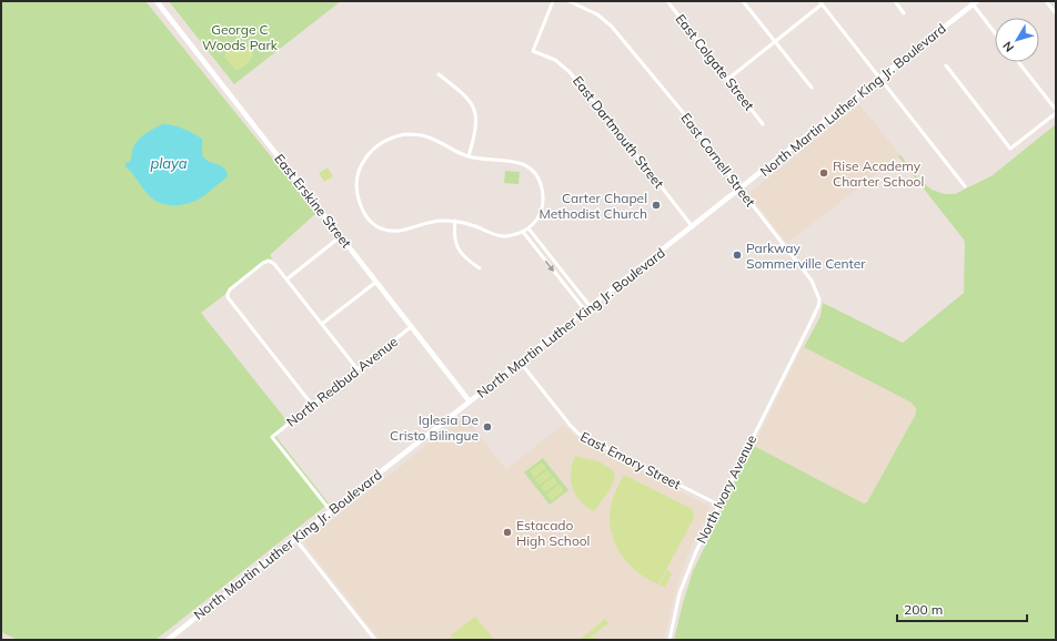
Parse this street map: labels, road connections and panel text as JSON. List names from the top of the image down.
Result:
{
  "streets": {
    "main road": ["North Martin Luther King Jr. Boulevard", "East Erskine Street"],
    "street": [
      "East Colgate Street",
      "East Dartmouth Street",
      "East Cornell Street",
      "North Redbud Avenue",
      "East Emory Street",
      "North Ivory Avenue"
    ]
  },
  "crossings": [
    ["North Martin Luther King Jr. Boulevard", "East Dartmouth Street"],
    ["North Martin Luther King Jr. Boulevard", "East Cornell Street"],
    ["North Martin Luther King Jr. Boulevard", "East Erskine Street"],
    ["North Martin Luther King Jr. Boulevard", "North Redbud Avenue"],
    ["North Martin Luther King Jr. Boulevard", "East Emory Street"],
    ["East Cornell Street", "North Ivory Avenue"],
    ["East Erskine Street", "North Redbud Avenue"],
    ["East Emory Street", "North Ivory Avenue"]
  ],
  "water": ["playa"],
  "parks": ["George C Woods Park"],
  "places": [
    "Rise Academy Charter School",
    "Carter Chapel Methodist Church",
    "Parkway Sommerville Center",
    "Iglesia De Cristo Bilingue",
    "Estacado High School"
  ],
  "scale_bar": "200 m",
  "north": "bottom left"
}
